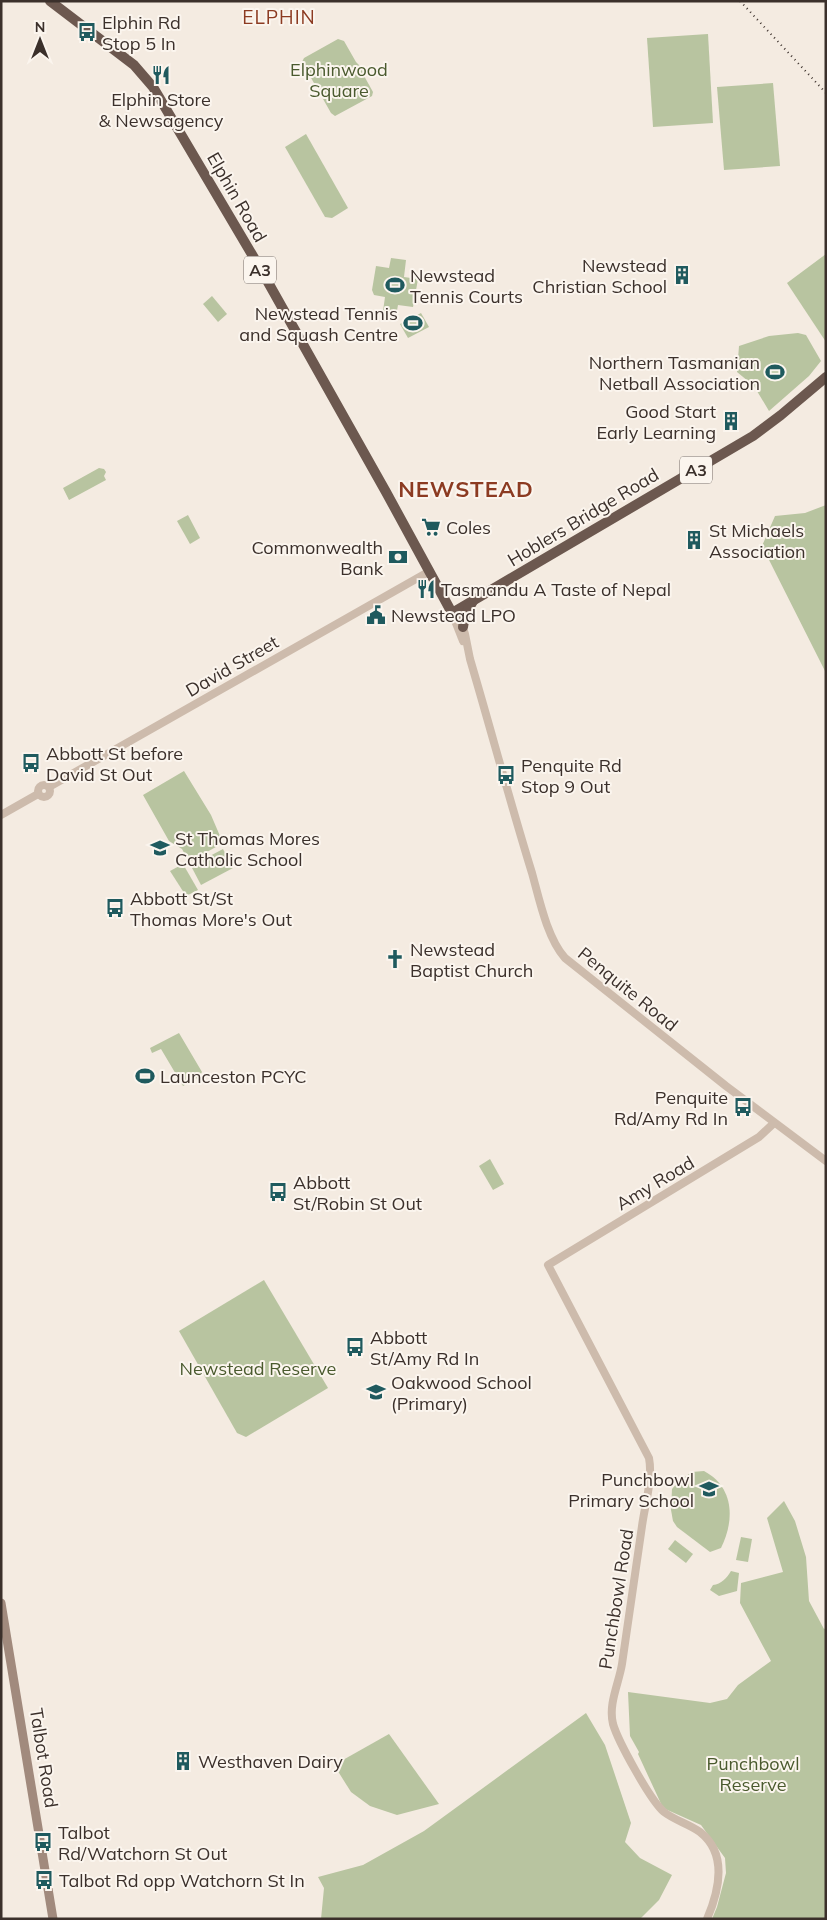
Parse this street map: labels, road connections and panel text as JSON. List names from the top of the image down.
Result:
{
  "streets": {
    "highway": ["Elphin Road", "A3", "Hoblers Bridge Road"],
    "main road": ["Talbot Road"],
    "street": [
      "David Street",
      "Penquite Road",
      "Amy Road",
      "Punchbowl Road"
    ]
  },
  "crossings": [
    ["Elphin Road", "Hoblers Bridge Road"],
    ["Elphin Road", "David Street"],
    ["Elphin Road", "Penquite Road"],
    ["Hoblers Bridge Road", "Penquite Road"],
    ["Penquite Road", "Amy Road"],
    ["Amy Road", "Punchbowl Road"]
  ],
  "districts": ["ELPHIN", "NEWSTEAD"],
  "parks": ["Elphinwood Square", "Newstead Reserve", "Punchbowl Reserve"],
  "places": {
    "bus stop": [
      "Elphin Rd Stop 5 In",
      "Abbott St before David St Out",
      "Penquite Rd Stop 9 Out",
      "Abbott St/St Thomas More's Out",
      "Penquite Rd/Amy Rd In",
      "Abbott St/Robin St Out",
      "Abbott St/Amy Rd In",
      "Talbot Rd/Watchorn St Out",
      "Talbot Rd opp Watchorn St In"
    ],
    "restaurant": ["Elphin Store & Newsagency", "Tasmandu A Taste of Nepal"],
    "building": [
      "Newstead Christian School",
      "Good Start Early Learning",
      "St Michaels Association",
      "Westhaven Dairy"
    ],
    "sports": [
      "Newstead Tennis Courts",
      "Newstead Tennis and Squash Centre",
      "Northern Tasmanian Netball Association",
      "Launceston PCYC"
    ],
    "supermarket": ["Coles"],
    "bank": ["Commonwealth Bank"],
    "public building": ["Newstead LPO"],
    "school or university": ["St Thomas Mores Catholic School", "Oakwood School (Primary)", "Punchbowl Primary School"],
    "church": ["Newstead Baptist Church"]
  },
  "north": "top"
}
